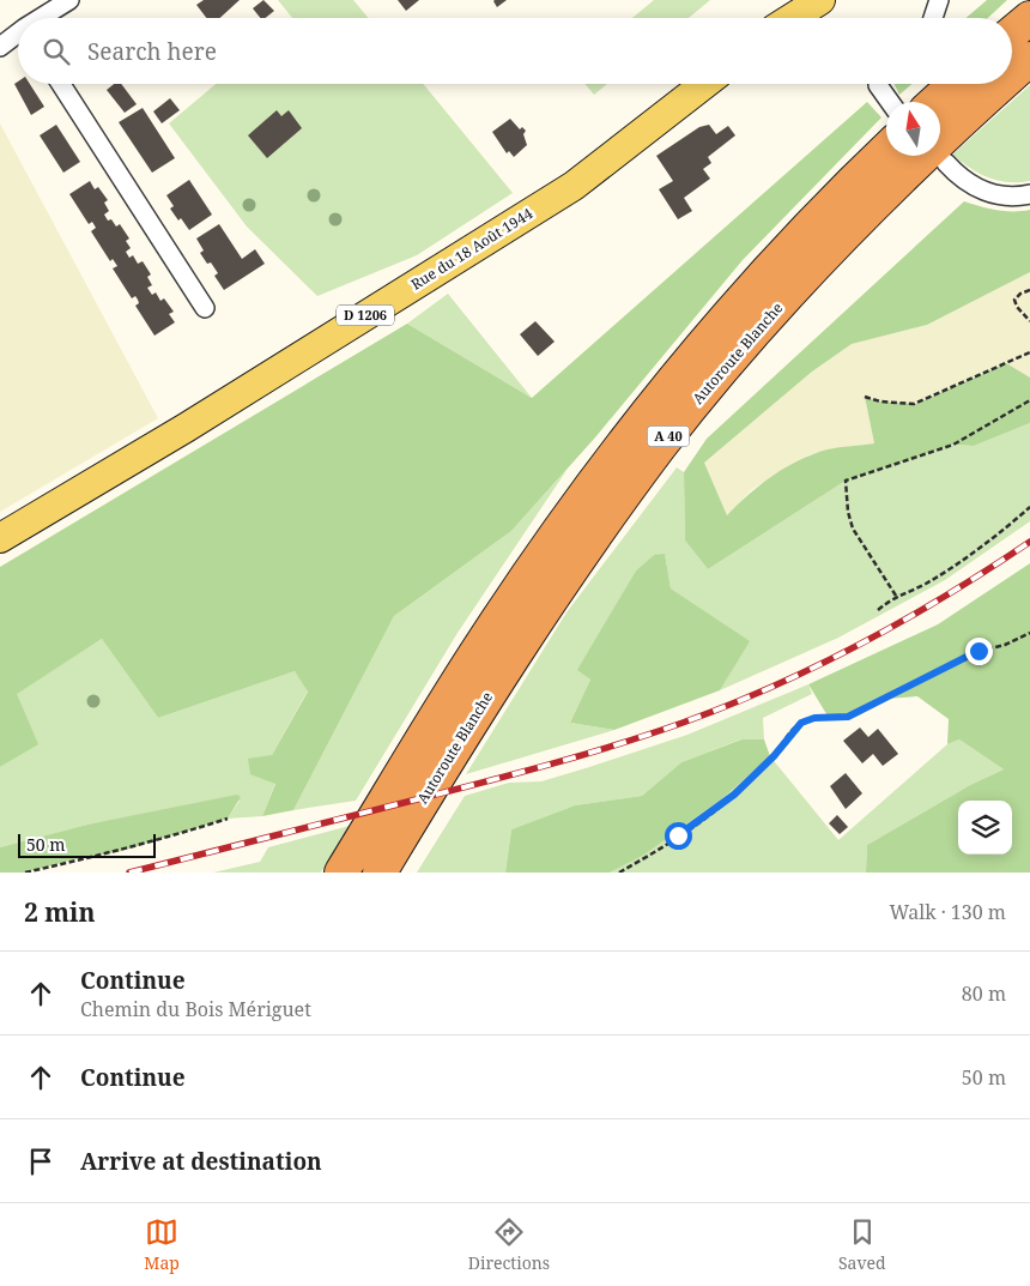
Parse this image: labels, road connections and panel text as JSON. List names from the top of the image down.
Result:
{
  "streets": {
    "highway": ["Autoroute Blanche", "A 40"],
    "main road": ["Rue du 18 Août 1944", "D 1206"]
  },
  "scale_bar": "50 m",
  "north": "top",
  "page": {
    "search": "Search here",
    "scale": "50 m",
    "heading": ["2 min", "Walk · 130 m"],
    "list": [
      ["Continue", "Chemin du Bois Mériguet", "80 m"],
      ["Continue", "50 m"],
      "Arrive at destination"
    ],
    "nav": ["Map", "Directions", "Saved"]
  }
}
